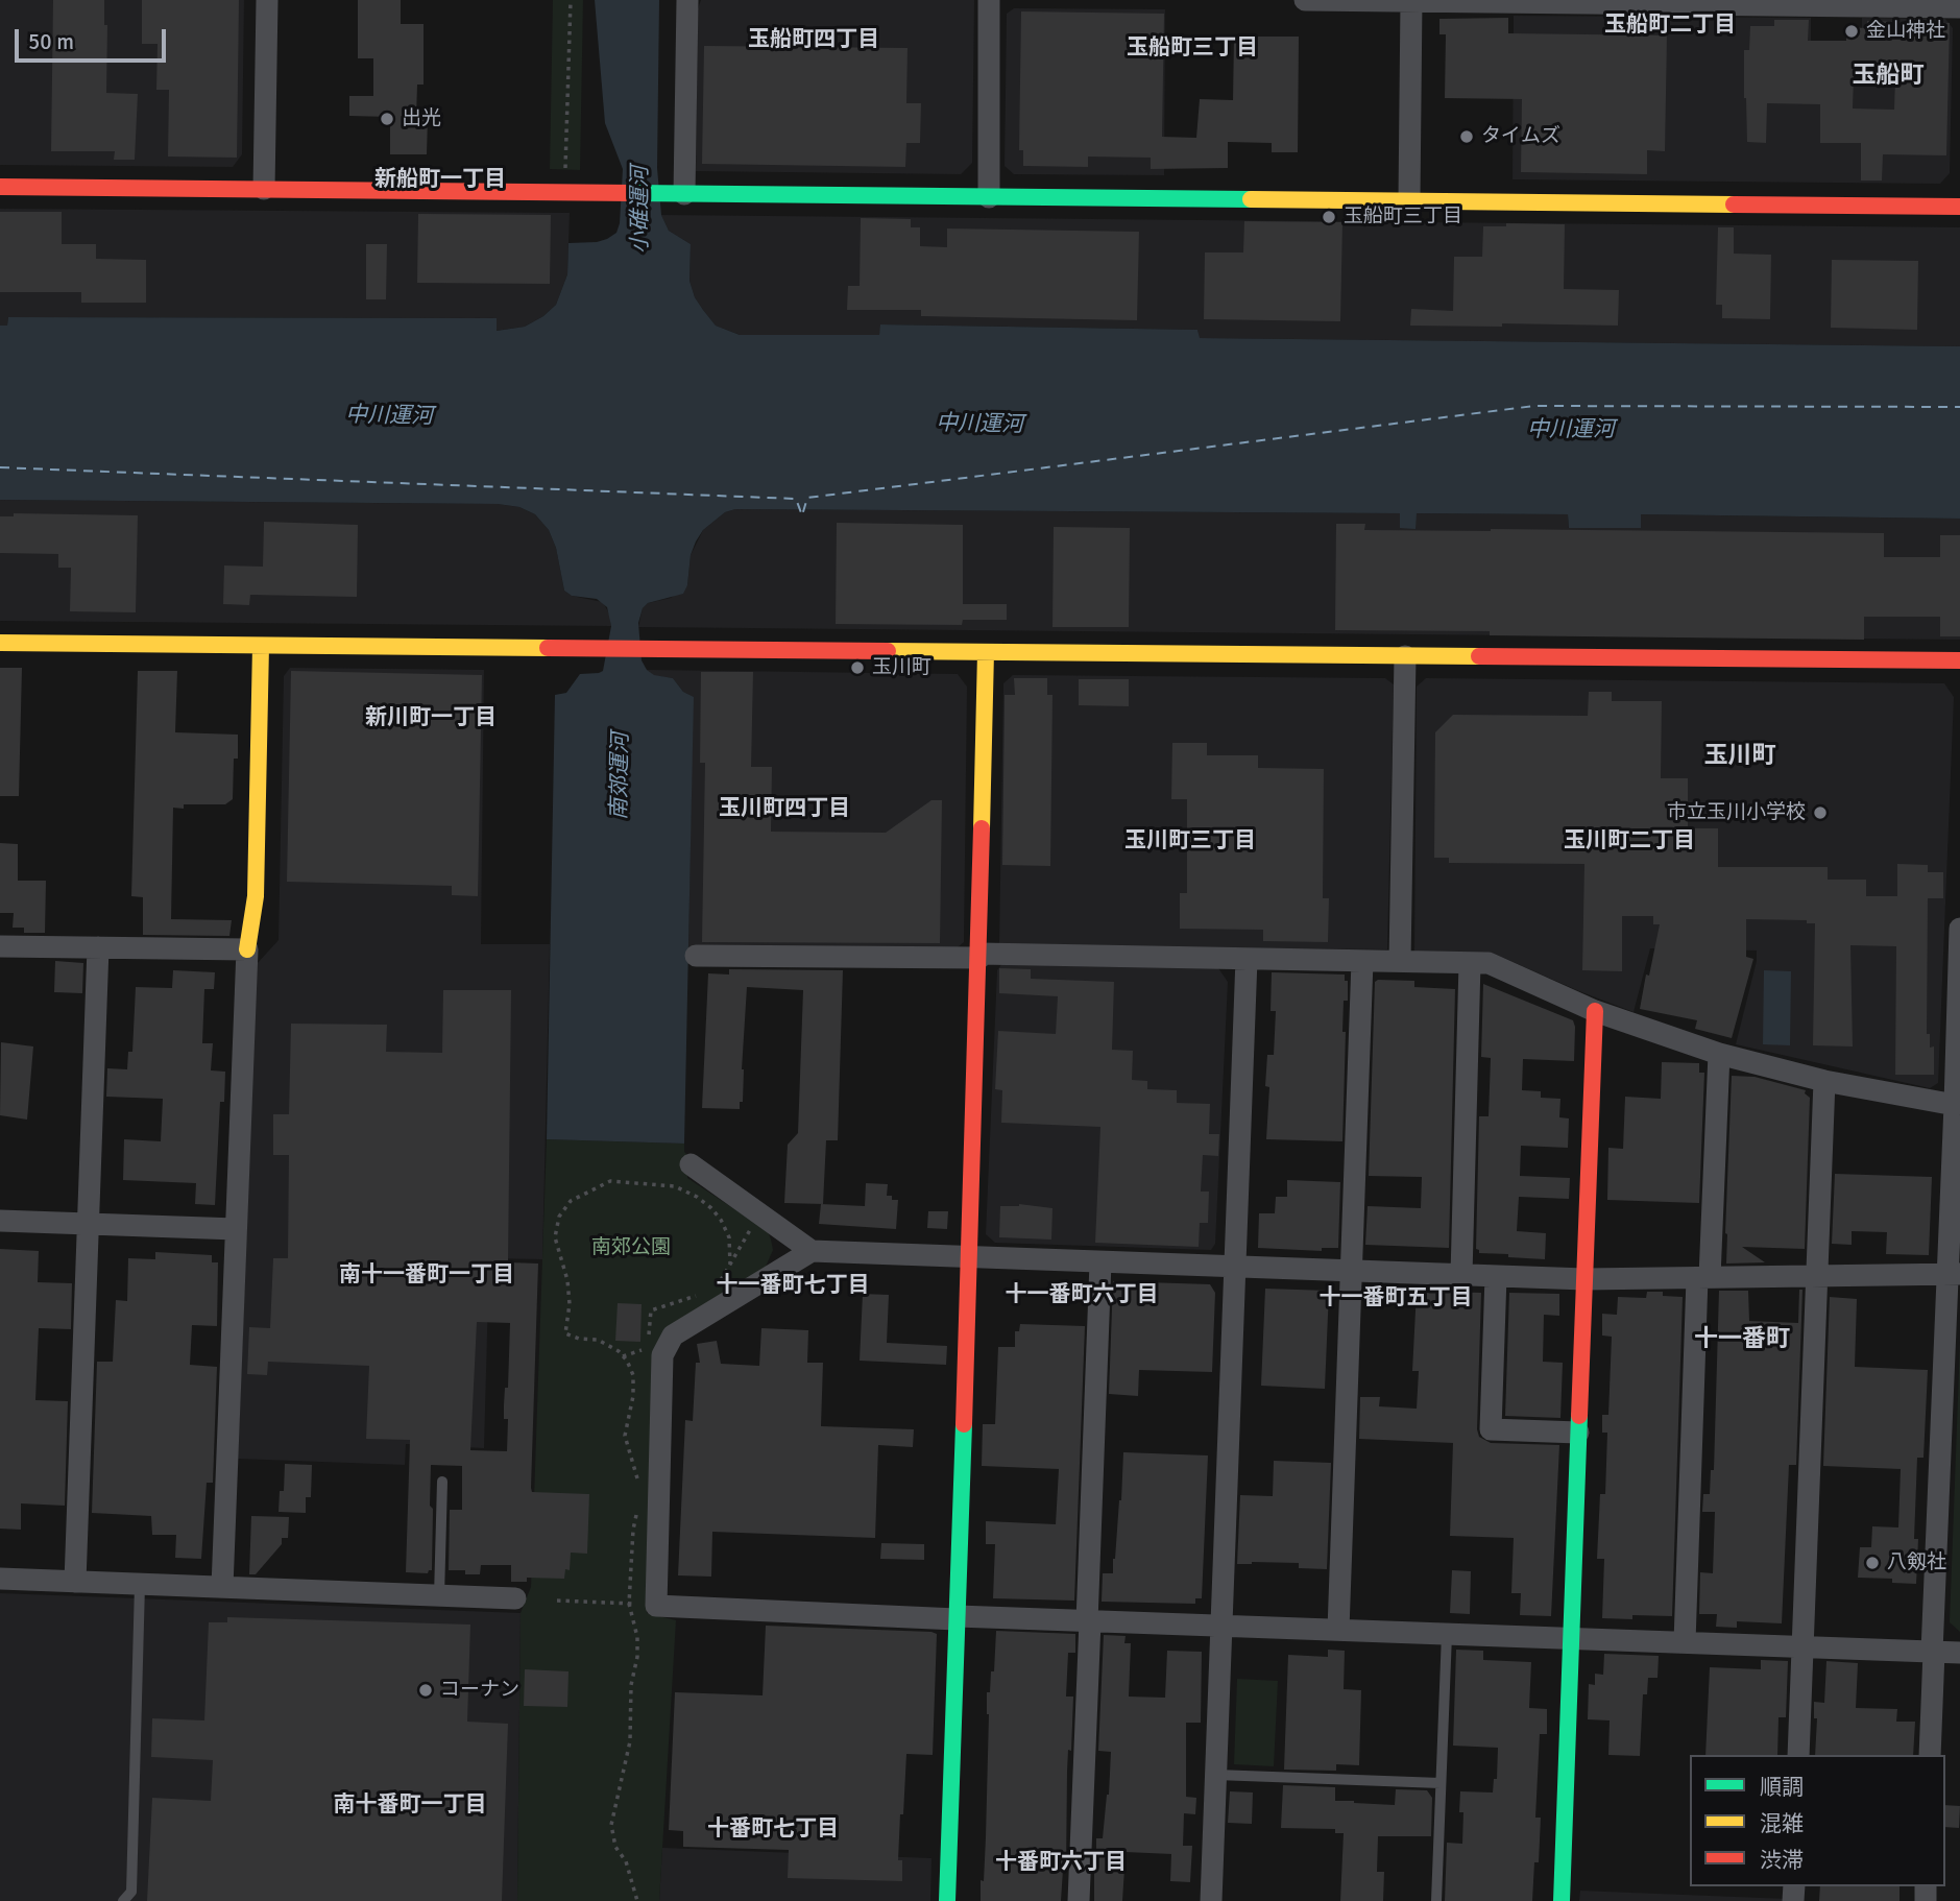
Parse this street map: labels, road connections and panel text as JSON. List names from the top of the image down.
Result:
{
  "districts": [
    "玉船町二丁目",
    "玉船町四丁目",
    "玉船町三丁目",
    "玉船町",
    "新船町一丁目",
    "新川町一丁目",
    "玉川町",
    "玉川町四丁目",
    "玉川町三丁目",
    "玉川町二丁目",
    "南十一番町一丁目",
    "十一番町七丁目",
    "十一番町六丁目",
    "十一番町五丁目",
    "十一番町",
    "南十番町一丁目",
    "十番町七丁目",
    "十番町六丁目"
  ],
  "water": ["小碓運河", "中川運河", "南郊運河"],
  "parks": ["南郊公園"],
  "places": [
    "金山神社",
    "出光",
    "タイムズ",
    "玉船町三丁目",
    "玉川町",
    "市立玉川小学校",
    "八剱社",
    "コーナン"
  ],
  "legend": ["順調", "混雑", "渋滞"],
  "scale_bar": "50 m"
}
